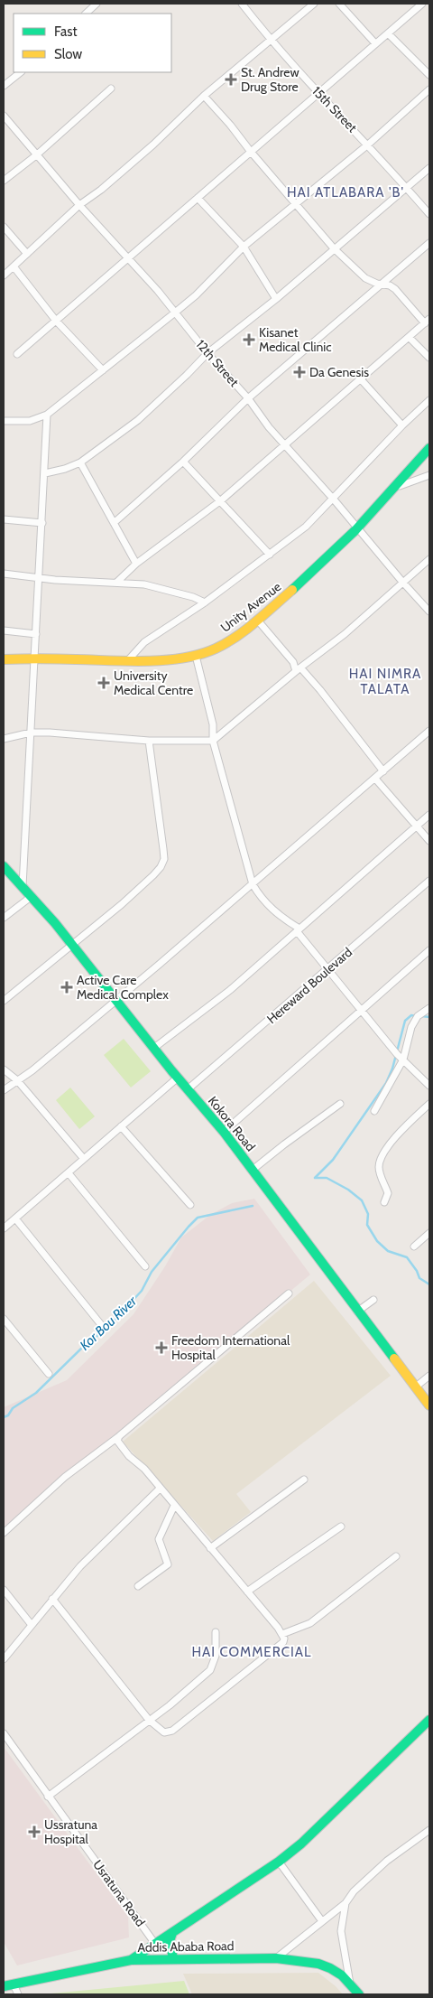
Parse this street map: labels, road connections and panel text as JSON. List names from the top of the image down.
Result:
{
  "streets": {
    "street": [
      "15th Street",
      "12th Street",
      "Unity Avenue",
      "Hereward Boulevard",
      "Kokora Road",
      "Usratuna Road",
      "Addis Ababa Road"
    ]
  },
  "crossings": [
    ["12th Street", "Unity Avenue"],
    ["Hereward Boulevard", "Kokora Road"]
  ],
  "districts": ["HAI ATLABARA 'B'", "HAI NIMRA TALATA", "HAI COMMERCIAL"],
  "water": ["Kor Bou River"],
  "places": {
    "health": [
      "St. Andrew Drug Store",
      "Kisanet Medical Clinic",
      "Da Genesis",
      "University Medical Centre",
      "Active Care Medical Complex",
      "Freedom International Hospital",
      "Ussratuna Hospital"
    ]
  },
  "legend": ["Fast", "Slow"]
}
